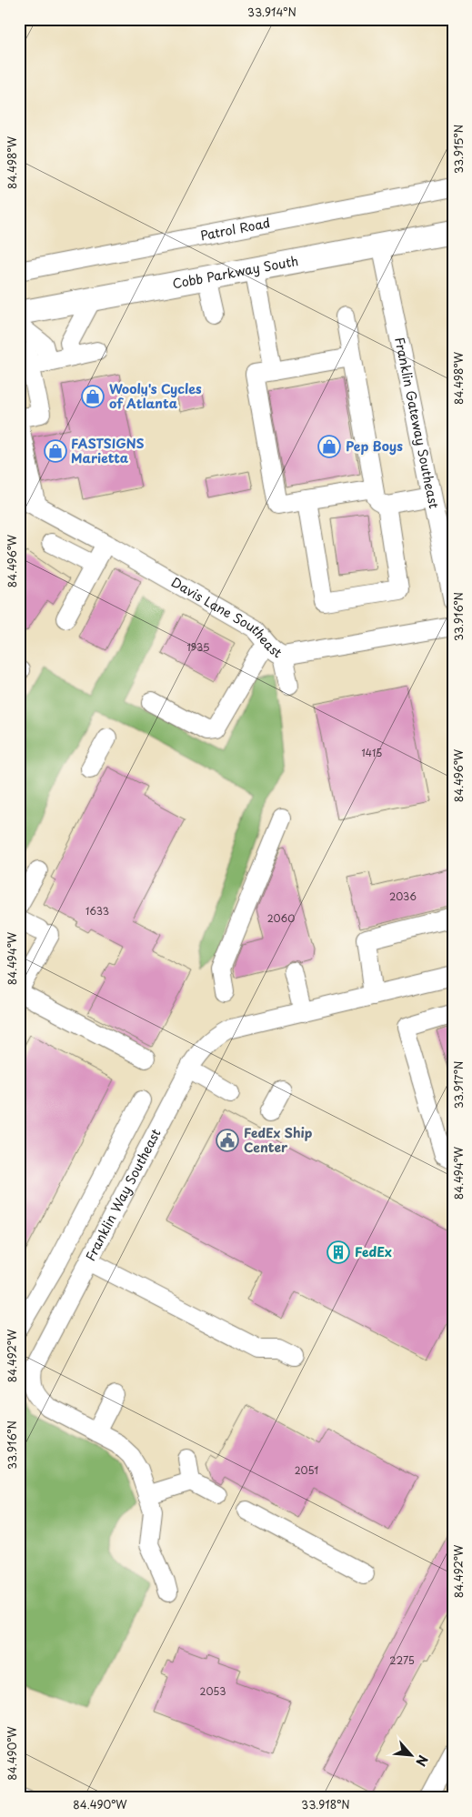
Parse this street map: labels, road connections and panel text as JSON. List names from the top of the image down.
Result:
{
  "streets": {
    "main road": ["Cobb Parkway South"],
    "street": [
      "Patrol Road",
      "Franklin Gateway Southeast",
      "Davis Lane Southeast",
      "Franklin Way Southeast"
    ]
  },
  "crossings": [
    ["Cobb Parkway South", "Franklin Gateway Southeast"]
  ],
  "places": {
    "shop": ["Wooly's Cycles of Atlanta", "Pep Boys", "FASTSIGNS Marietta"],
    "public building": ["FedEx Ship Center"],
    "building": ["FedEx"]
  },
  "house_numbers": [
    "1935",
    "1415",
    "2036",
    "1633",
    "2060",
    "2051",
    "2275",
    "2053"
  ],
  "north": "bottom right",
  "coordinates": [
    "33.914°N",
    "33.915°N",
    "84.498°W",
    "84.496°W",
    "33.916°N",
    "84.494°W",
    "33.917°N",
    "84.492°W",
    "84.490°W",
    "33.918°N"
  ]
}
